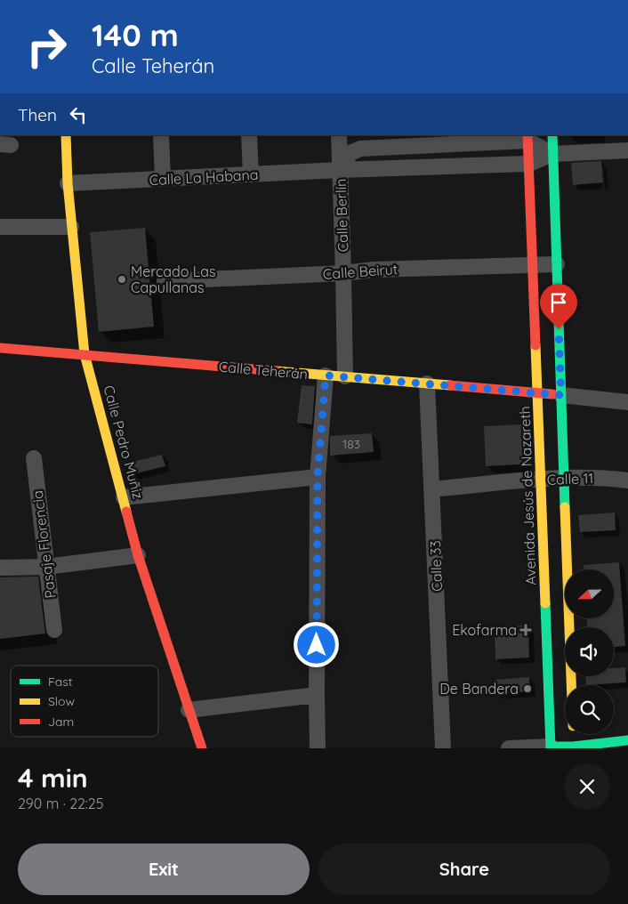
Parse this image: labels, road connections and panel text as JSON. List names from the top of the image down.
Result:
{
  "streets": {
    "street": [
      "Calle La Habana",
      "Calle Berlín",
      "Calle Beirut",
      "Calle Teherán",
      "Calle Pedro Muñiz",
      "Calle 11",
      "Avenida Jesús de Nazareth",
      "Pasaje Florencia",
      "Calle 33"
    ]
  },
  "crossings": [
    ["Calle La Habana", "Calle Berlín"],
    ["Calle La Habana", "Calle Pedro Muñiz"],
    ["Calle La Habana", "Avenida Jesús de Nazareth"],
    ["Calle Berlín", "Calle Beirut"],
    ["Calle Berlín", "Calle Teherán"],
    ["Calle Beirut", "Avenida Jesús de Nazareth"],
    ["Calle Teherán", "Calle Pedro Muñiz"],
    ["Calle Teherán", "Avenida Jesús de Nazareth"],
    ["Calle Teherán", "Calle 33"],
    ["Calle 11", "Avenida Jesús de Nazareth"],
    ["Calle 11", "Calle 33"]
  ],
  "places": {
    "other": ["Mercado Las Capullanas", "De Bandera"],
    "health": ["Ekofarma"]
  },
  "house_numbers": ["183"],
  "legend": ["Fast", "Slow", "Jam"],
  "north": "left",
  "page": {
    "turn": ["140 m", "Calle Teherán"],
    "then": "Then",
    "heading": ["4 min", "290 m · 22:25"],
    "buttons": ["Exit", "Share"]
  }
}
